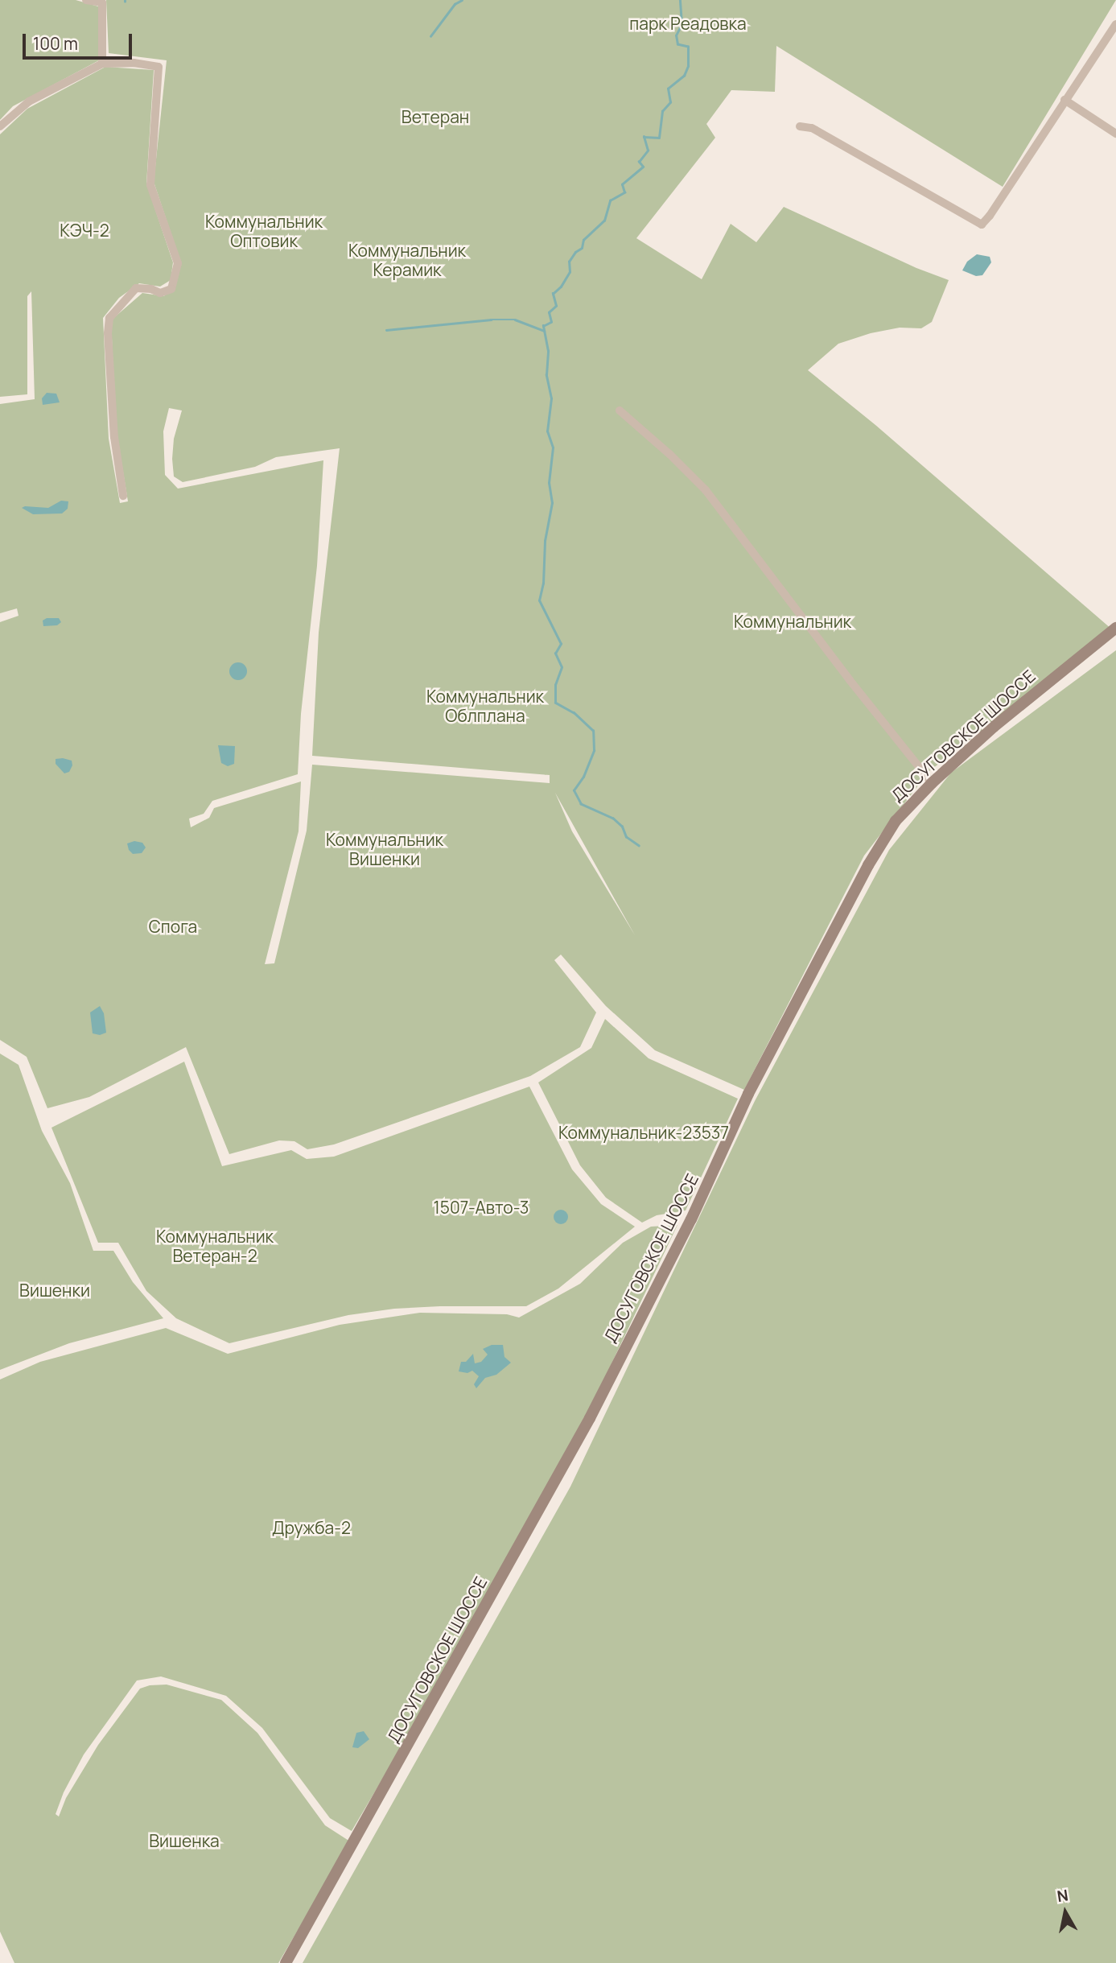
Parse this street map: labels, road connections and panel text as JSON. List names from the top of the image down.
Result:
{
  "streets": {
    "main road": ["ДОСУГОВСКОЕ ШОССЕ"]
  },
  "parks": [
    "парк Реадовка",
    "Ветеран",
    "Коммунальник Оптовик",
    "КЭЧ-2",
    "Коммунальник Керамик",
    "Коммунальник",
    "Коммунальник Облплана",
    "Коммунальник Вишенки",
    "Спога",
    "Коммунальник-23537",
    "1507-Авто-3",
    "Коммунальник Ветеран-2",
    "Вишенки",
    "Дружба-2",
    "Вишенка"
  ],
  "scale_bar": "100 m",
  "north": "top"
}
